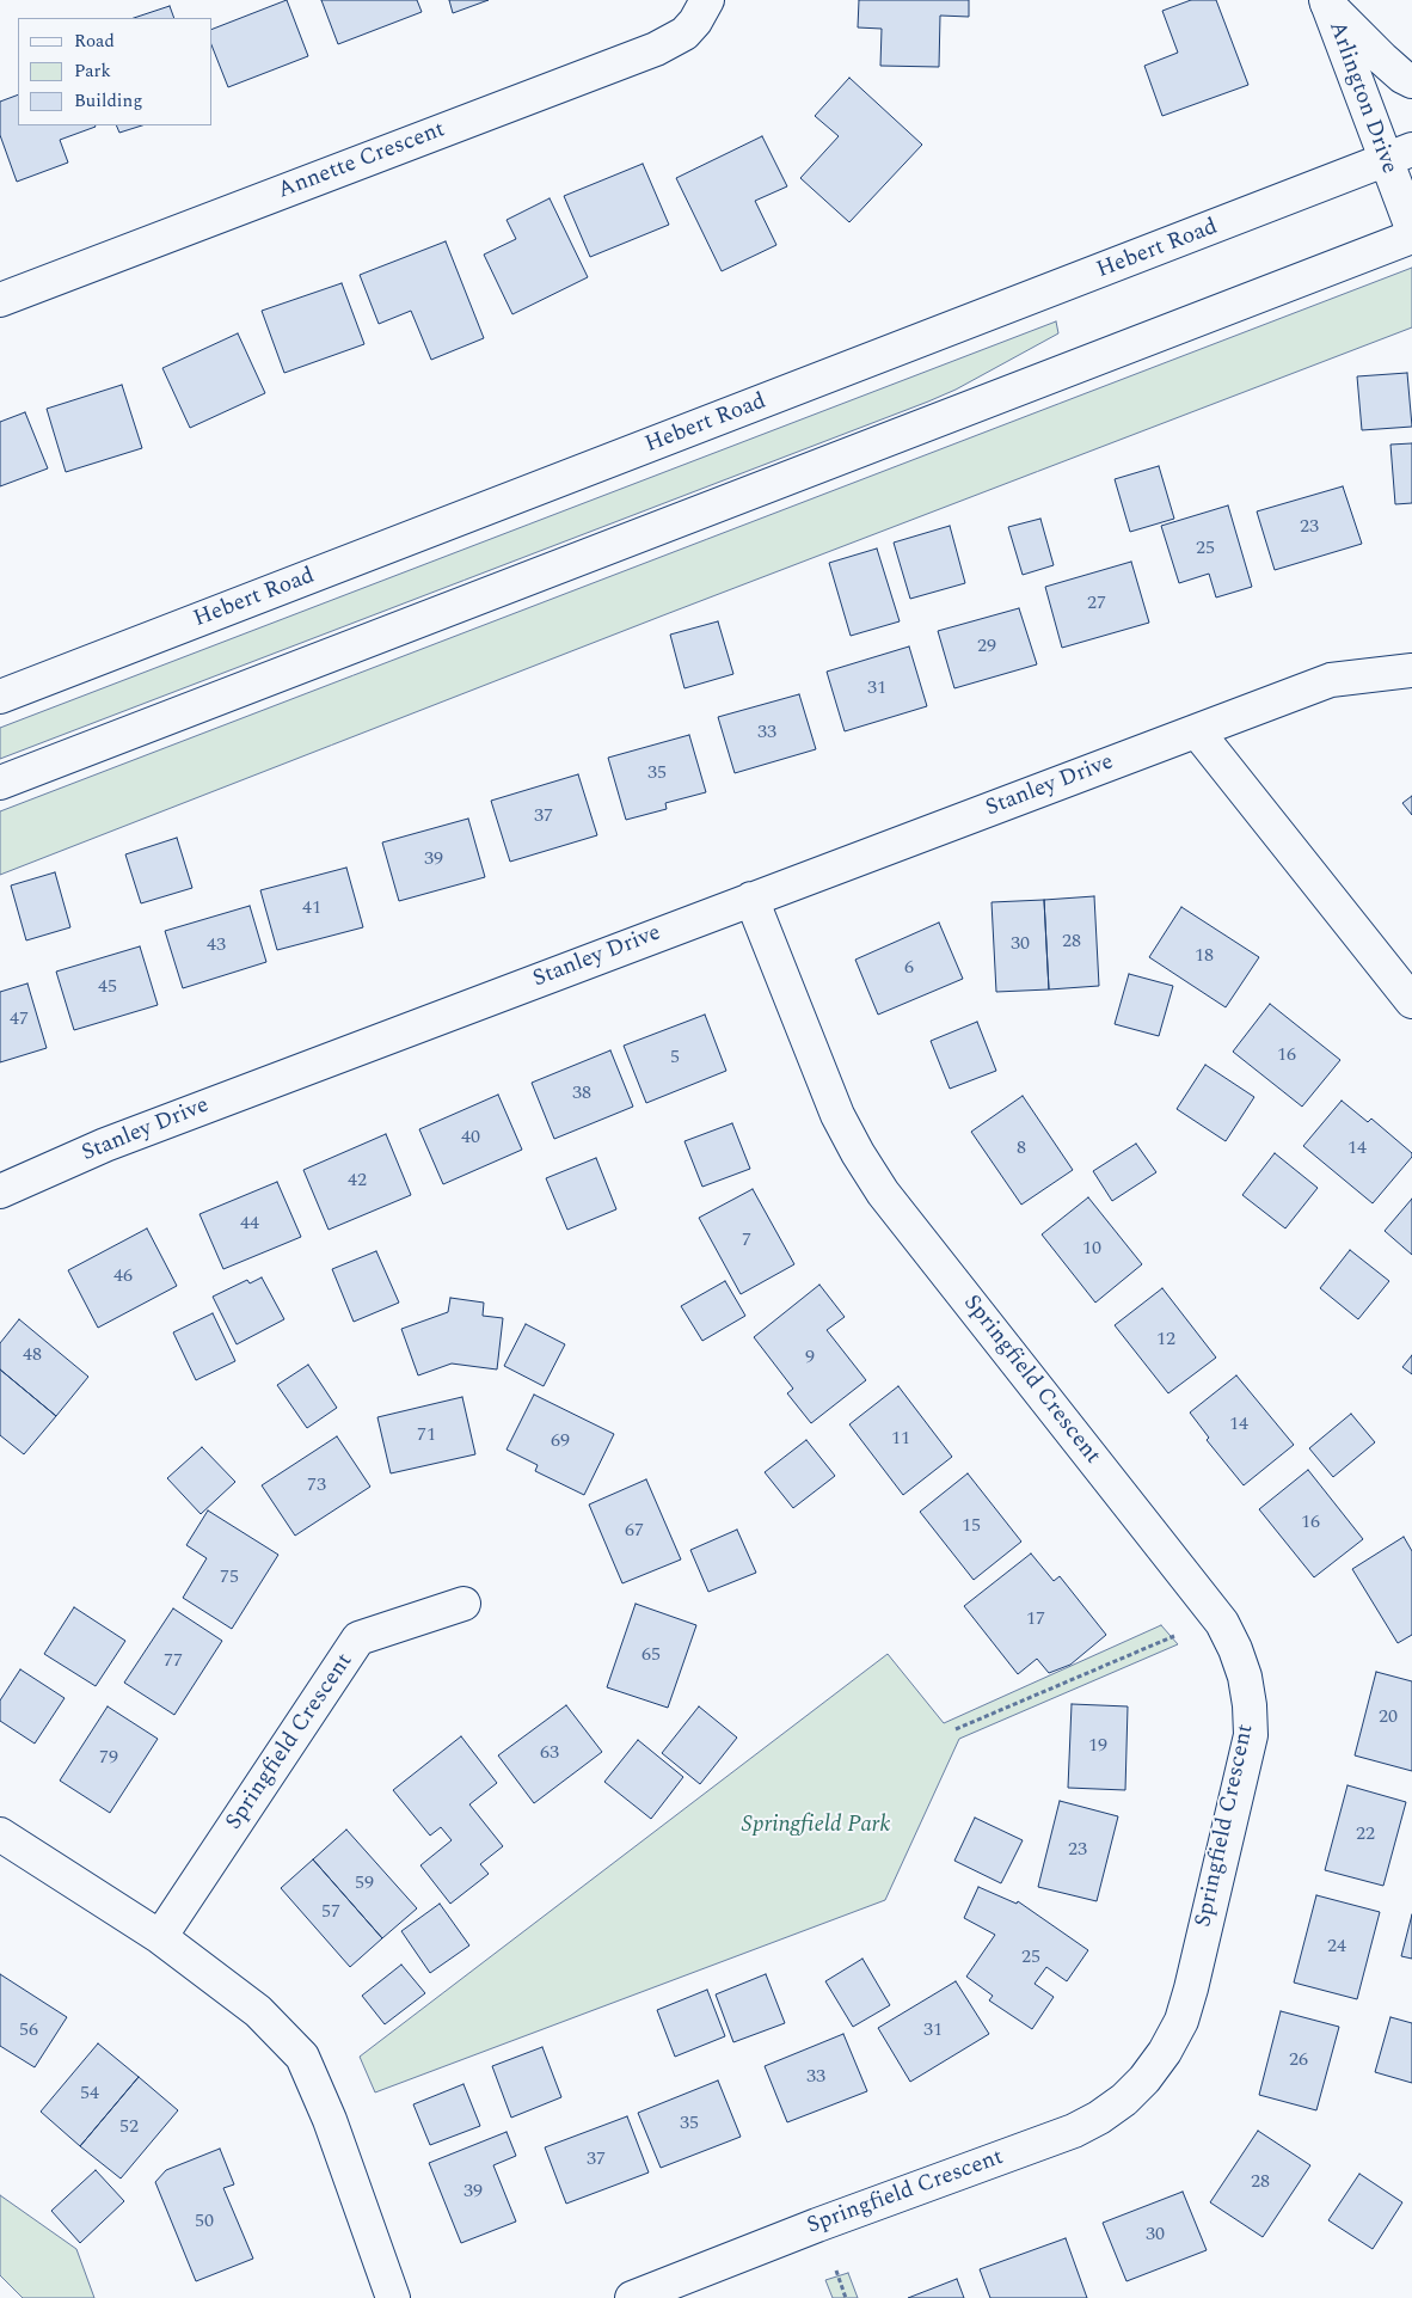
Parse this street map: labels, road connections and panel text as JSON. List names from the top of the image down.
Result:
{
  "streets": {
    "street": [
      "Arlington Drive",
      "Annette Crescent",
      "Hebert Road",
      "Stanley Drive",
      "Springfield Crescent"
    ]
  },
  "crossings": [
    ["Arlington Drive", "Hebert Road"],
    ["Stanley Drive", "Springfield Crescent"]
  ],
  "parks": ["Springfield Park"],
  "house_numbers": [
    "23",
    "25",
    "27",
    "29",
    "31",
    "33",
    "35",
    "37",
    "39",
    "41",
    "28",
    "30",
    "43",
    "18",
    "6",
    "45",
    "47",
    "16",
    "5",
    "38",
    "40",
    "8",
    "14",
    "42",
    "44",
    "7",
    "10",
    "46",
    "12",
    "48",
    "9",
    "14",
    "71",
    "11",
    "69",
    "73",
    "16",
    "15",
    "67",
    "75",
    "17",
    "65",
    "77",
    "20",
    "19",
    "63",
    "79",
    "22",
    "23",
    "59",
    "57",
    "24",
    "25",
    "56",
    "31",
    "26",
    "33",
    "54",
    "35",
    "52",
    "37",
    "28",
    "39",
    "50",
    "30"
  ],
  "legend": ["Road", "Park", "Building"]
}
